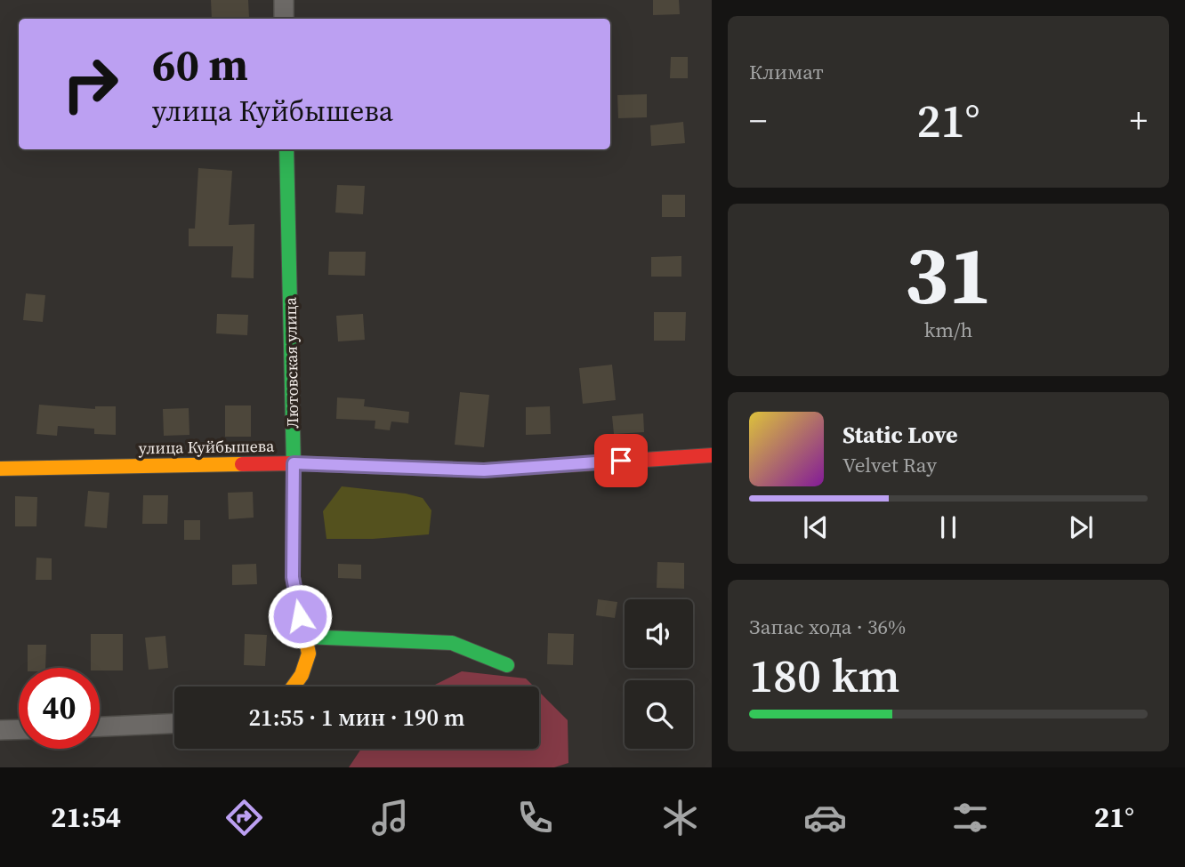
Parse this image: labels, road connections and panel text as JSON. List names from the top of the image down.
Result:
{
  "streets": {
    "street": ["Лютовская улица", "улица Куйбышева"]
  },
  "crossings": [
    ["Лютовская улица", "улица Куйбышева"]
  ],
  "page": {
    "tile": [
      "Климат",
      ["31", "km/h"],
      ["Запас хода · 36%", "180 km"]
    ],
    "turn": ["60 m", "улица Куйбышева"],
    "heat": ["−", "21°", "+"],
    "song": ["Static Love", "Velvet Ray"],
    "limit": "40",
    "trip": "21:55 · 1 мин · 190 m",
    "tabs": ["21:54", "21°"]
  }
}
